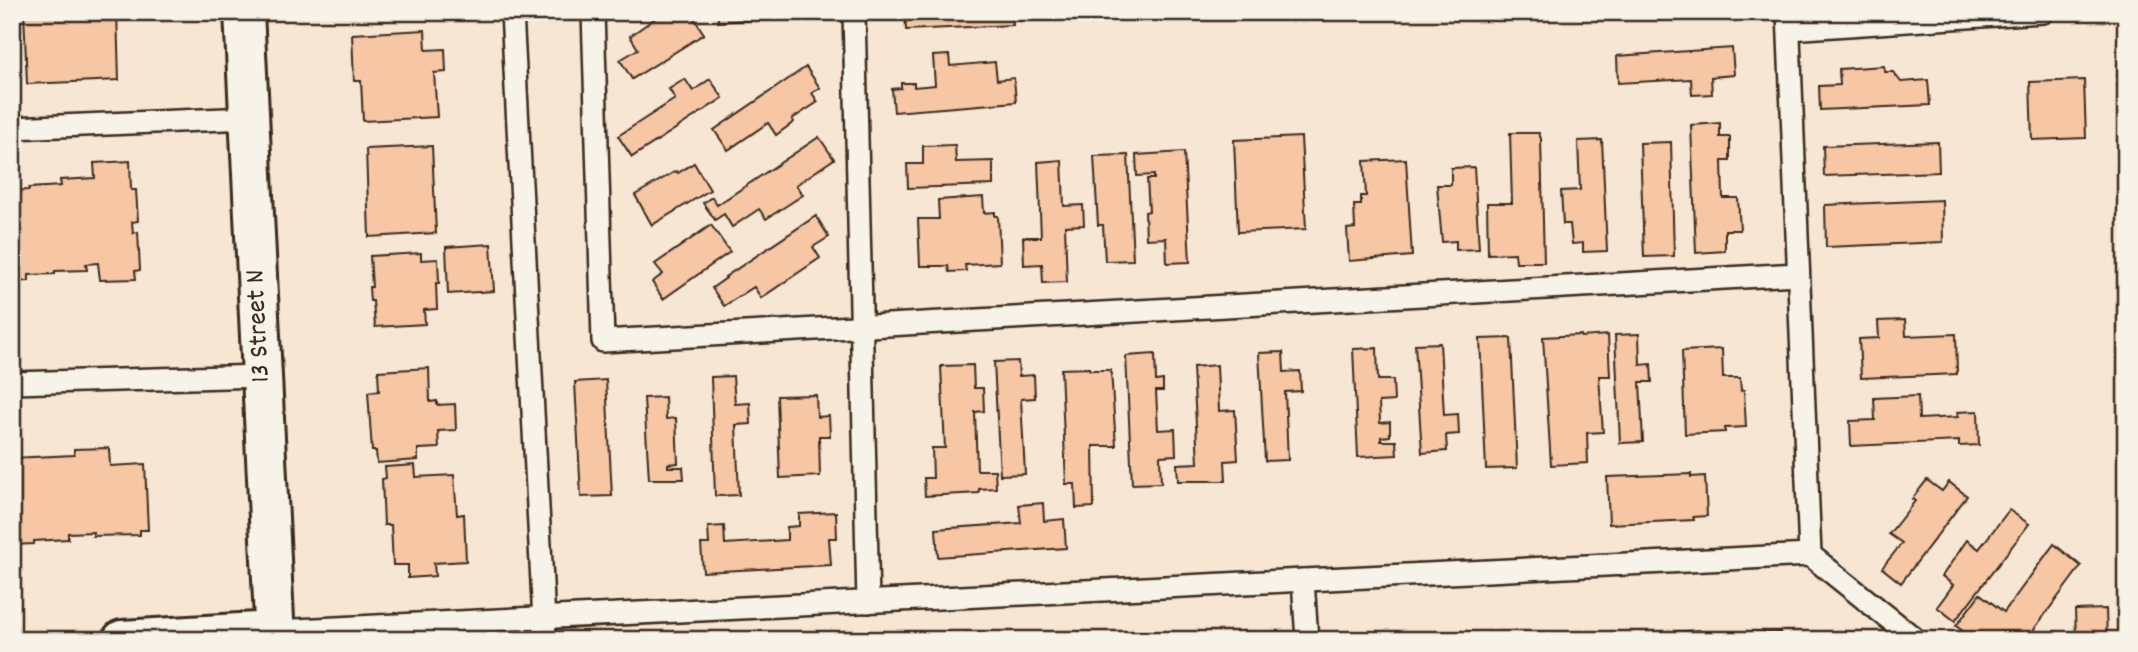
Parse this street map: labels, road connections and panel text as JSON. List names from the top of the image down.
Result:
{
  "streets": {
    "street": ["13 Street N"]
  }
}
